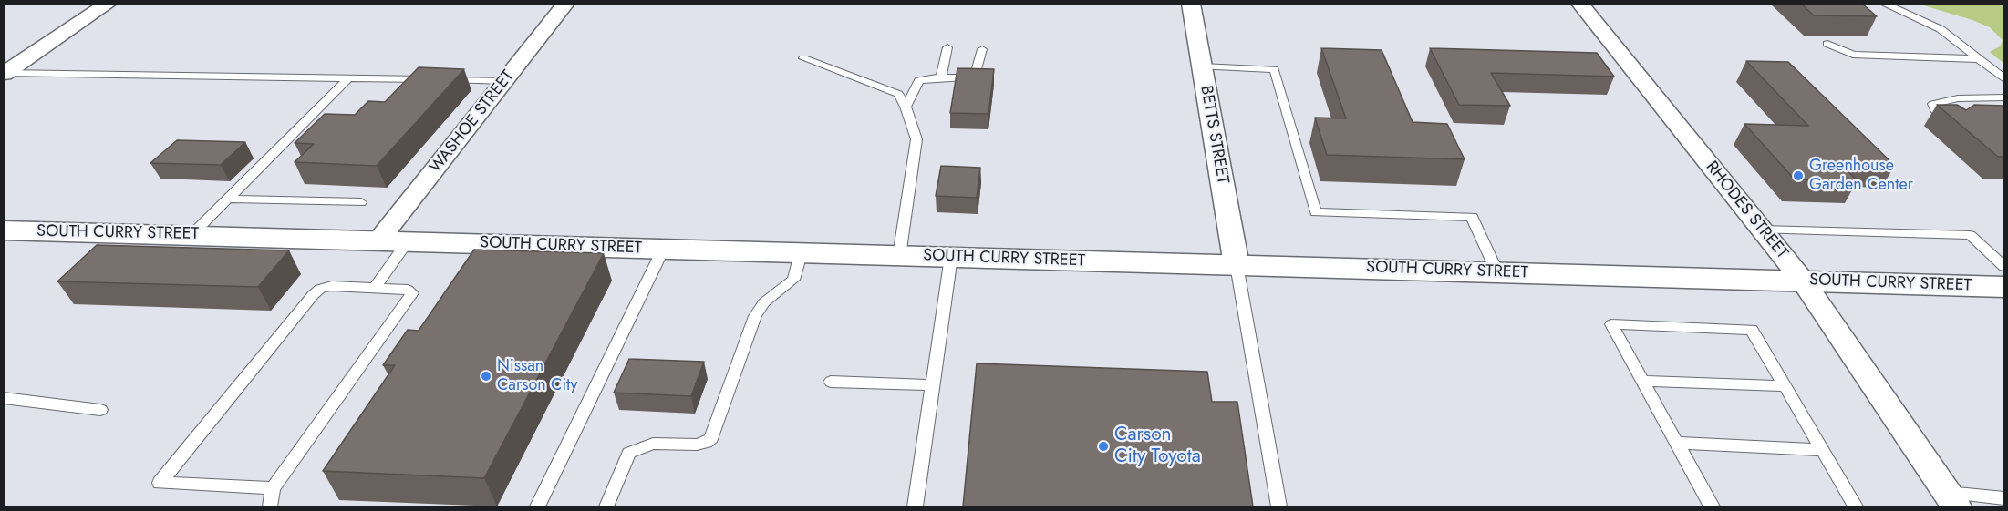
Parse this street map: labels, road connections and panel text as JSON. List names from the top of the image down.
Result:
{
  "streets": {
    "street": [
      "WASHOE STREET",
      "BETTS STREET",
      "RHODES STREET",
      "SOUTH CURRY STREET"
    ]
  },
  "crossings": [
    ["WASHOE STREET", "SOUTH CURRY STREET"],
    ["BETTS STREET", "SOUTH CURRY STREET"],
    ["RHODES STREET", "SOUTH CURRY STREET"]
  ],
  "places": ["Greenhouse Garden Center", "Nissan Carson City", "Carson City Toyota"]
}
